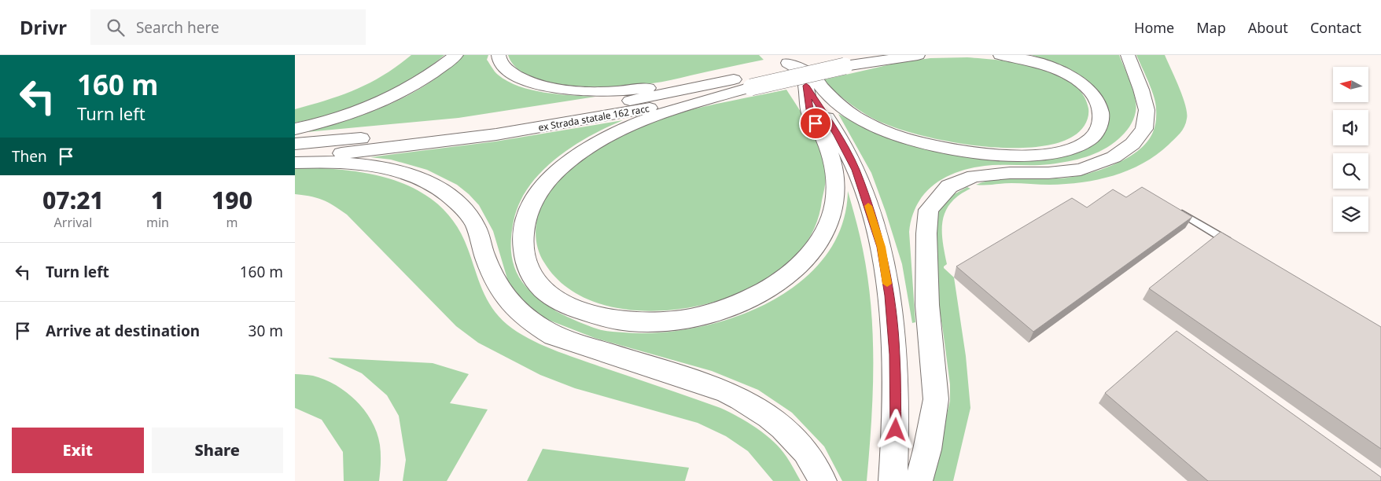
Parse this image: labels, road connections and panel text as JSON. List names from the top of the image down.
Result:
{
  "streets": {
    "highway": ["ex Strada statale 162 racc"]
  },
  "north": "left",
  "page": {
    "header": "Drivr",
    "search": "Search here",
    "nav": [
      "Home",
      "Map",
      "About",
      "Contact"
    ],
    "turn": ["160 m", "Turn left"],
    "then": "Then",
    "eta": [
      "07:21",
      "Arrival",
      "1",
      "min",
      "190",
      "m"
    ],
    "list": [
      {
        "name": "Turn left",
        "value": "160 m"
      },
      {
        "name": "Arrive at destination",
        "value": "30 m"
      }
    ],
    "buttons": ["Exit", "Share"]
  }
}
